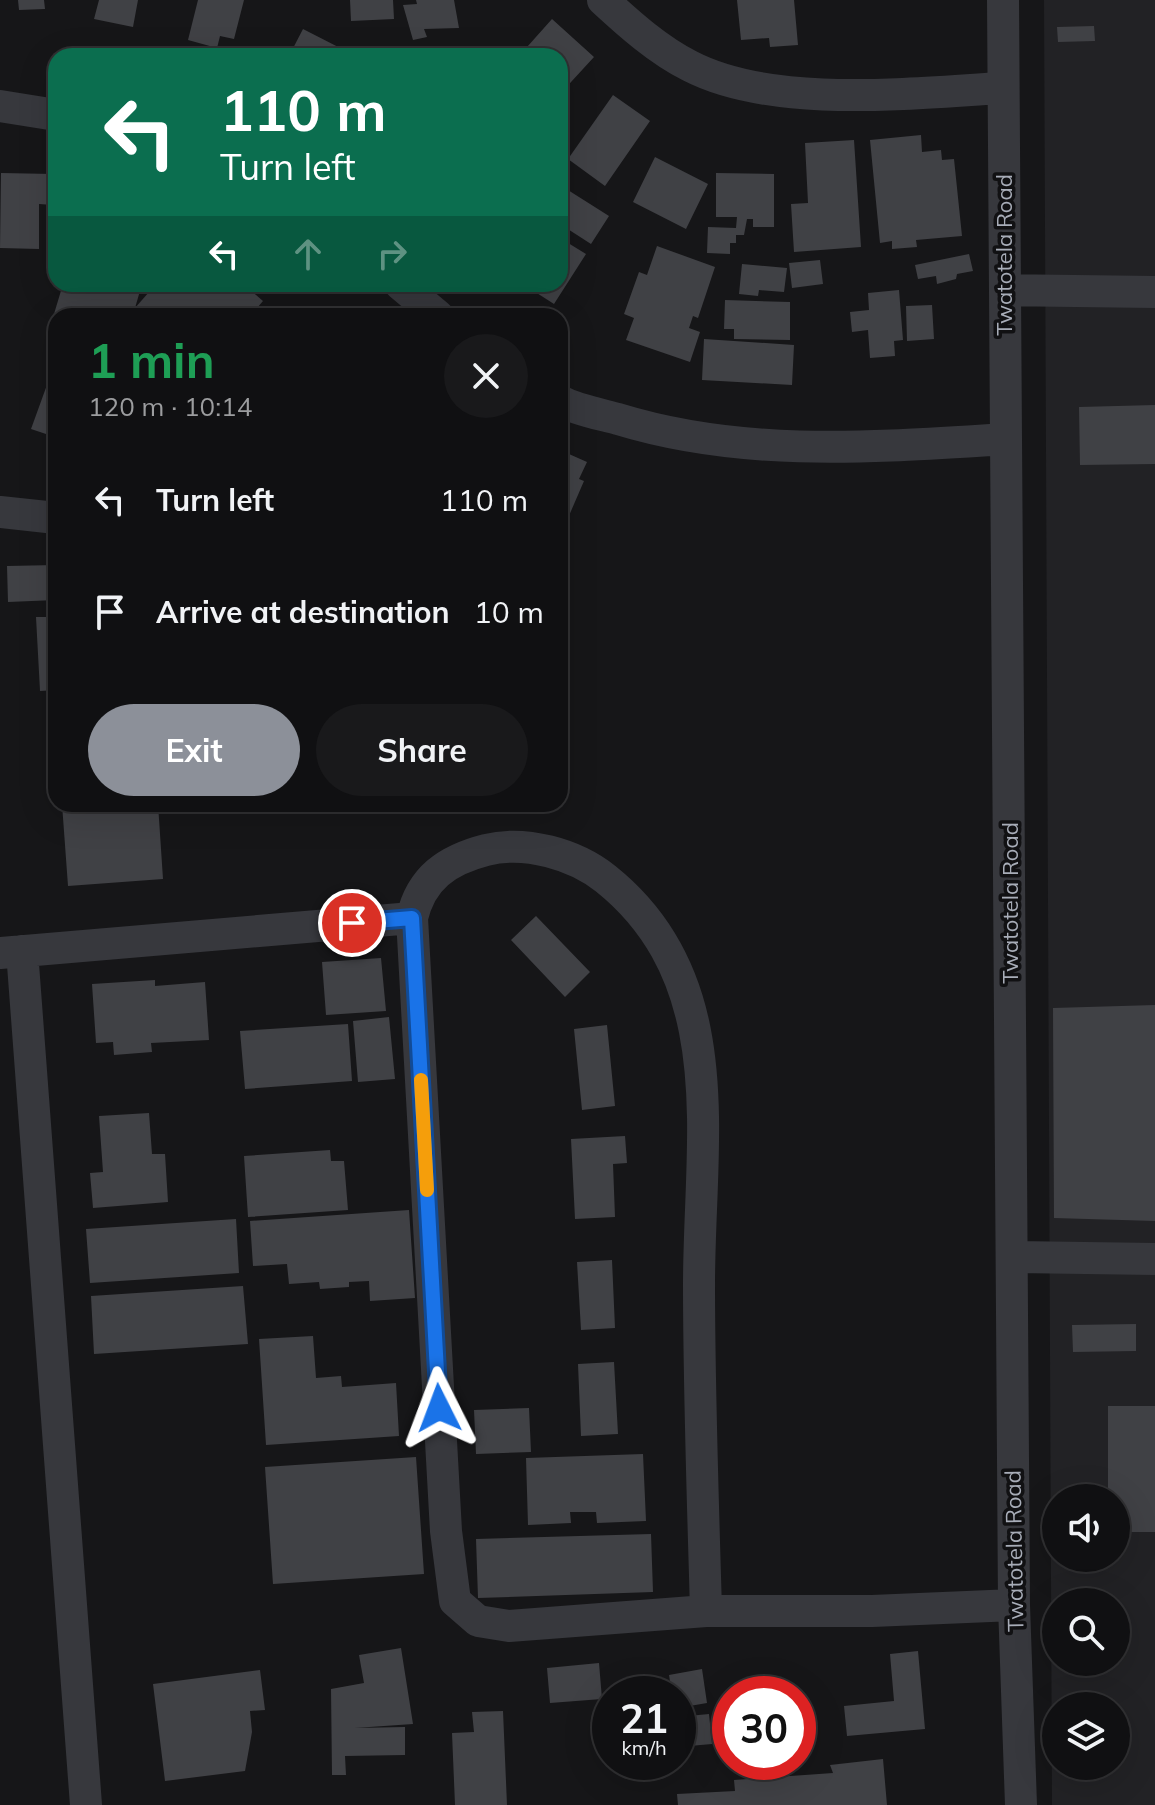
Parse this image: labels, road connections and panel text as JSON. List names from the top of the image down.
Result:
{
  "streets": {
    "street": ["Twatotela Road"]
  },
  "page": {
    "turn": ["110 m", "Turn left"],
    "heading": ["1 min", "120 m · 10:14"],
    "list": [
      {
        "name": "Turn left",
        "value": "110 m"
      },
      {
        "name": "Arrive at destination",
        "value": "10 m"
      }
    ],
    "buttons": ["Exit", "Share"],
    "speed": "21 km/h",
    "limit": "30"
  }
}
